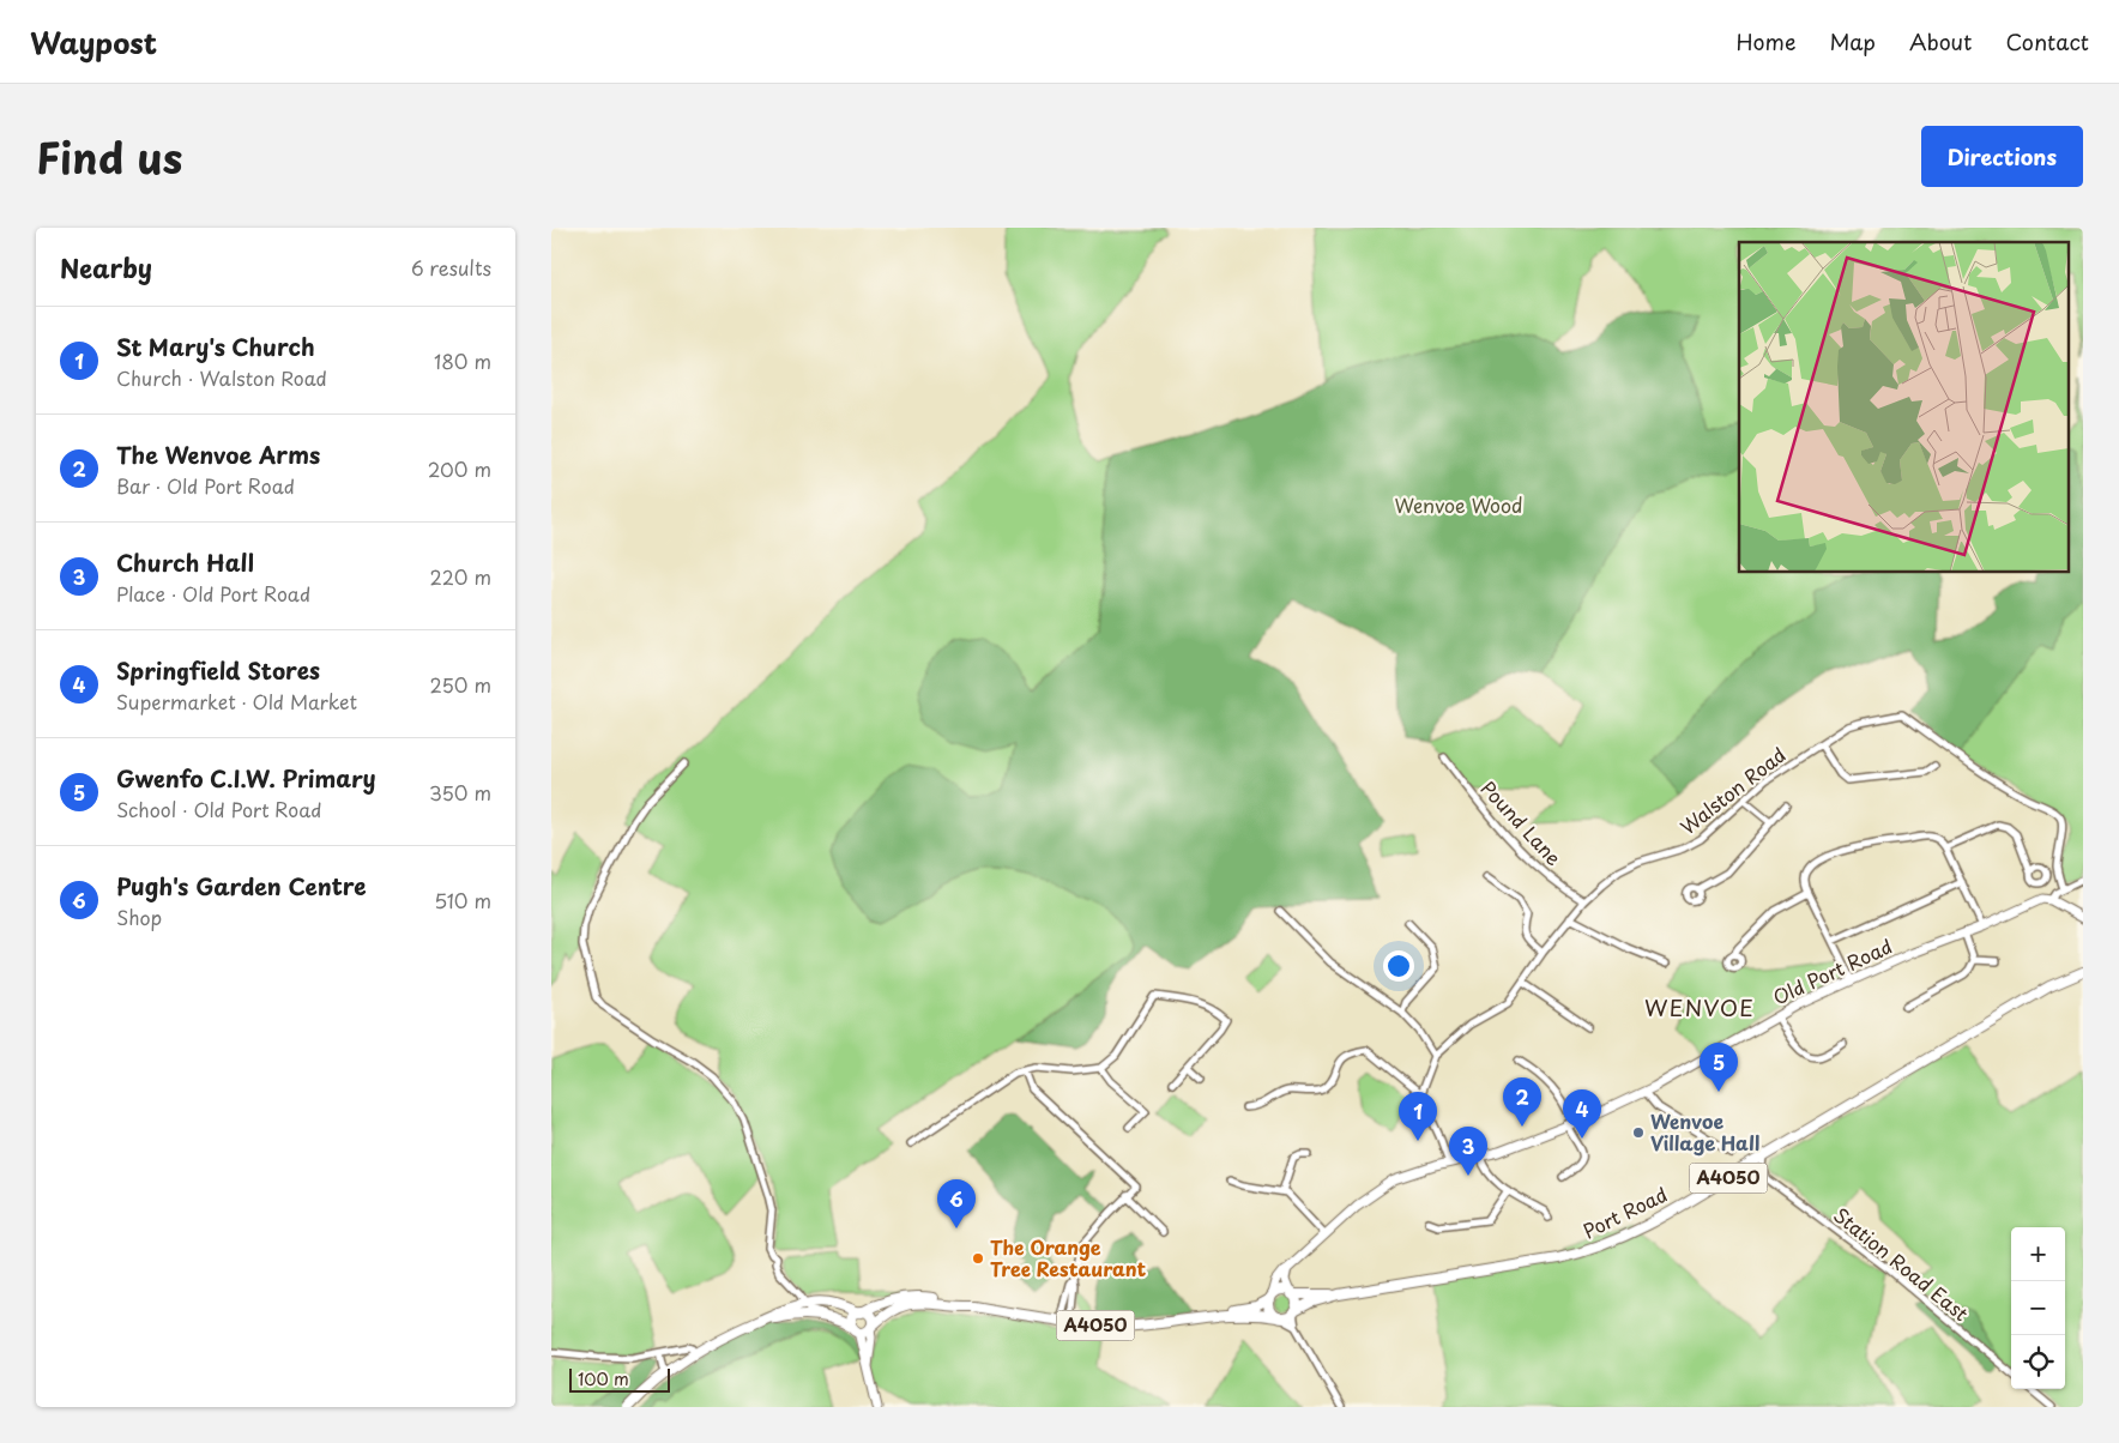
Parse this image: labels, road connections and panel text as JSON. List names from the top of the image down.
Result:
{
  "streets": {
    "main road": ["A4050", "Port Road"],
    "street": [
      "Walston Road",
      "Pound Lane",
      "Old Port Road",
      "Station Road East"
    ]
  },
  "crossings": [
    ["Walston Road", "Pound Lane"],
    ["Walston Road", "Old Port Road"],
    ["Old Port Road", "Port Road"],
    ["Port Road", "Station Road East"]
  ],
  "districts": ["WENVOE"],
  "parks": ["Wenvoe Wood"],
  "places": ["Wenvoe Village Hall", "The Orange Tree Restaurant"],
  "scale_bar": "100 m",
  "page": {
    "header": "Waypost",
    "nav": [
      "Home",
      "Map",
      "About",
      "Contact"
    ],
    "title": "Find us",
    "buttons": "Directions",
    "heading": ["Nearby", "6 results"],
    "list": [
      {
        "mark": "1",
        "name": "St Mary's Church",
        "note": "Church · Walston Road",
        "value": "180 m"
      },
      {
        "mark": "2",
        "name": "The Wenvoe Arms",
        "note": "Bar · Old Port Road",
        "value": "200 m"
      },
      {
        "mark": "3",
        "name": "Church Hall",
        "note": "Place · Old Port Road",
        "value": "220 m"
      },
      {
        "mark": "4",
        "name": "Springfield Stores",
        "note": "Supermarket · Old Market",
        "value": "250 m"
      },
      {
        "mark": "5",
        "name": "Gwenfo C.I.W. Primary",
        "note": "School · Old Port Road",
        "value": "350 m"
      },
      {
        "mark": "6",
        "name": "Pugh's Garden Centre",
        "note": "Shop",
        "value": "510 m"
      }
    ],
    "pins": [
      "5",
      "2",
      "4",
      "1",
      "3",
      "6"
    ],
    "map_buttons": ["+", "−"],
    "scale": "100 m"
  }
}
